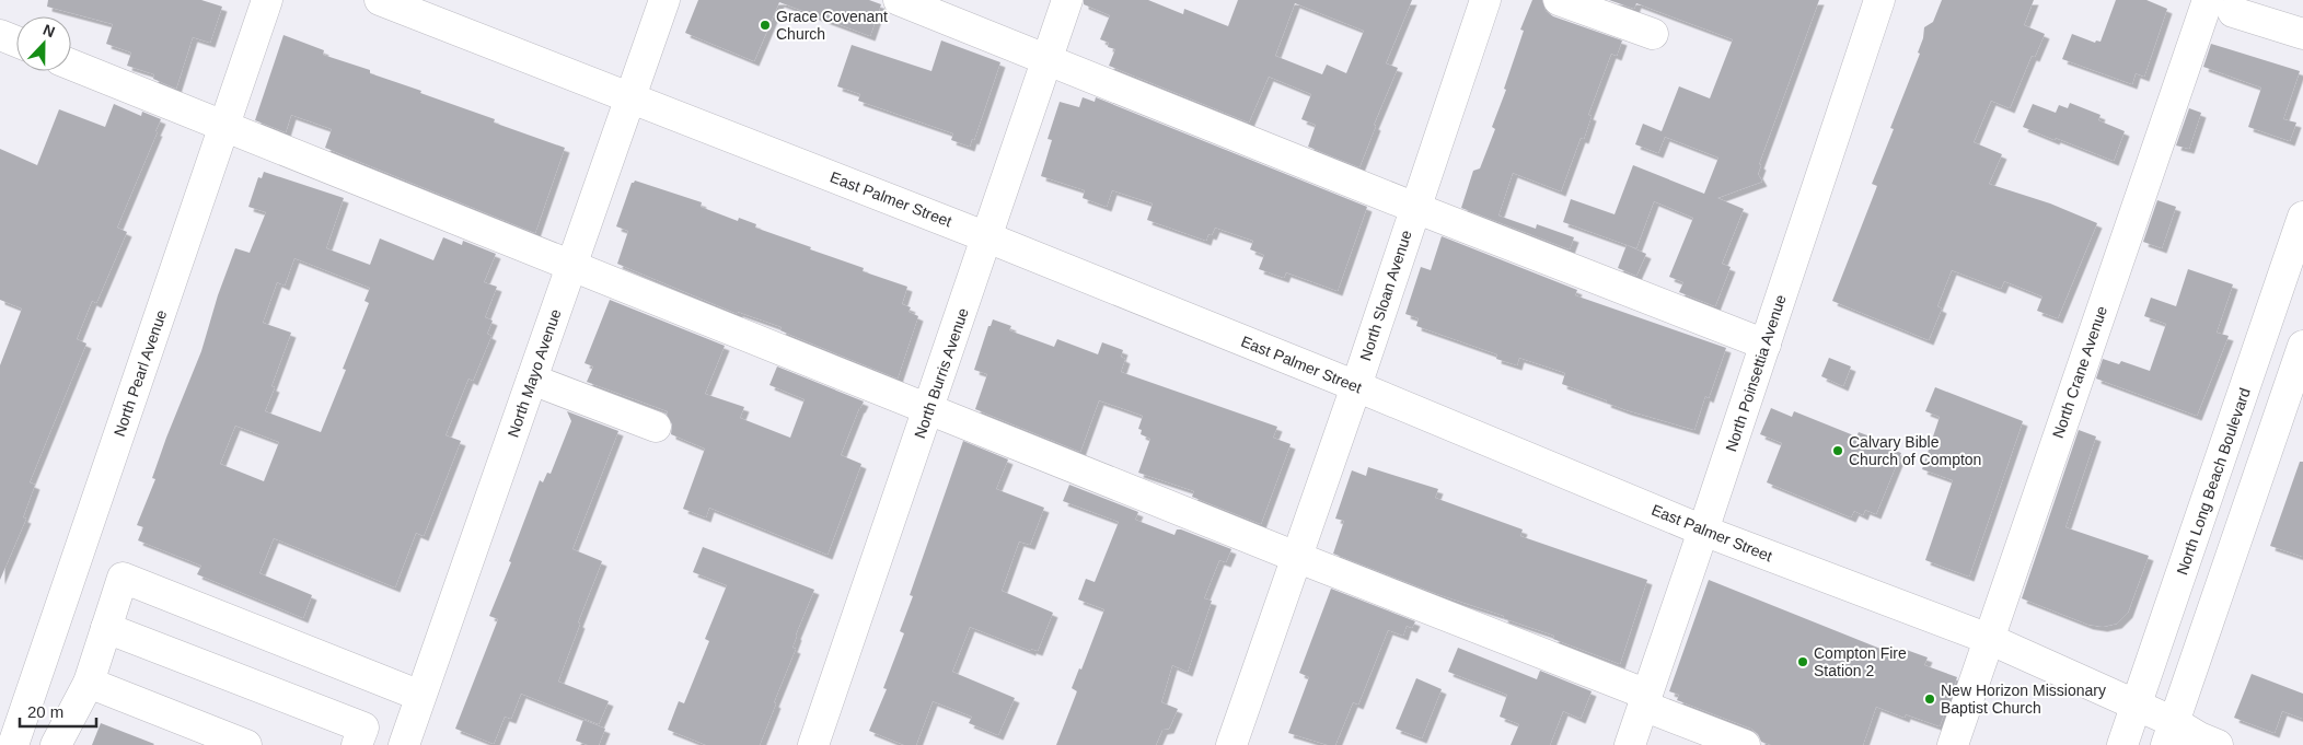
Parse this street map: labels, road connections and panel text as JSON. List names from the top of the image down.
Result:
{
  "streets": {
    "street": [
      "East Palmer Street",
      "North Sloan Avenue",
      "North Crane Avenue",
      "North Pearl Avenue",
      "North Mayo Avenue",
      "North Burris Avenue",
      "North Poinsettia Avenue",
      "North Long Beach Boulevard"
    ]
  },
  "crossings": [
    ["East Palmer Street", "North Sloan Avenue"],
    ["East Palmer Street", "North Crane Avenue"],
    ["East Palmer Street", "North Mayo Avenue"],
    ["East Palmer Street", "North Burris Avenue"],
    ["East Palmer Street", "North Poinsettia Avenue"],
    ["East Palmer Street", "North Long Beach Boulevard"]
  ],
  "places": [
    "Grace Covenant Church",
    "Calvary Bible Church of Compton",
    "Compton Fire Station 2",
    "New Horizon Missionary Baptist Church"
  ],
  "scale_bar": "20 m",
  "north": "top"
}
